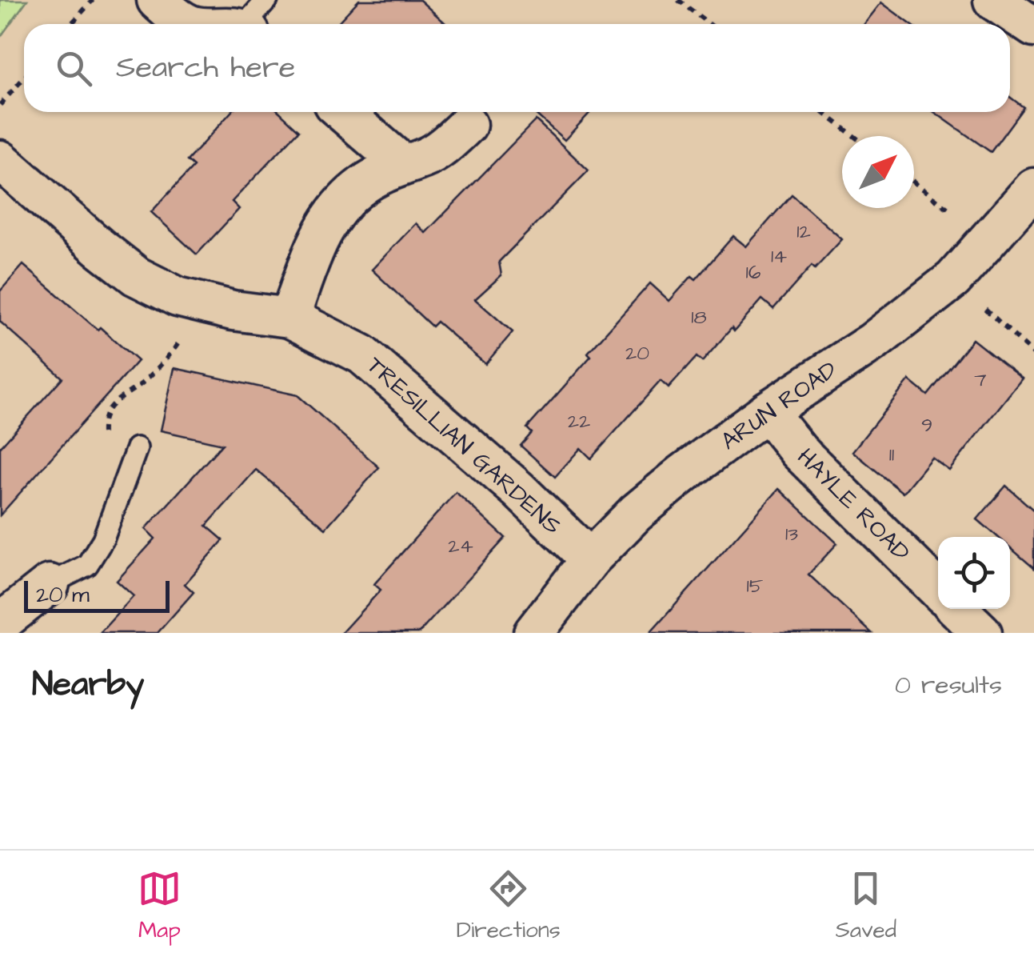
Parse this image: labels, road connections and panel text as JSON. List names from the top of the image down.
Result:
{
  "streets": {
    "street": ["ARUN ROAD", "TRESILLIAN GARDENS", "HAYLE ROAD"]
  },
  "crossings": [
    ["ARUN ROAD", "TRESILLIAN GARDENS"],
    ["ARUN ROAD", "HAYLE ROAD"]
  ],
  "house_numbers": [
    "12",
    "14",
    "16",
    "18",
    "20",
    "7",
    "22",
    "9",
    "11",
    "13",
    "24",
    "15"
  ],
  "scale_bar": "20 m",
  "north": "top right",
  "page": {
    "search": "Search here",
    "scale": "20 m",
    "heading": ["Nearby", "0 results"],
    "nav": ["Map", "Directions", "Saved"]
  }
}
